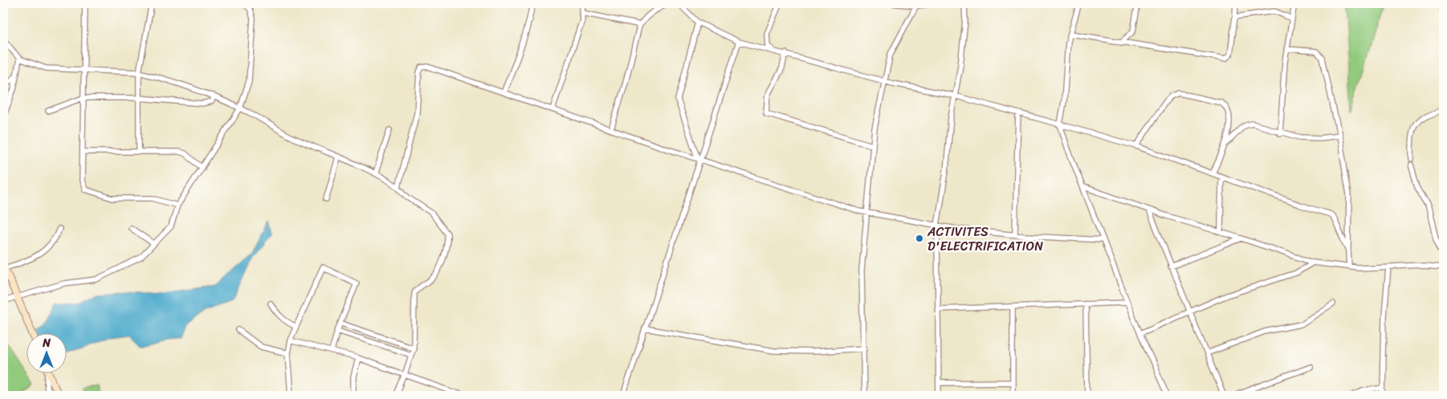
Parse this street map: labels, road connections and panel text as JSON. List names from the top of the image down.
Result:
{
  "places": ["ACTIVITES D'ELECTRIFICATION"],
  "north": "top"
}
